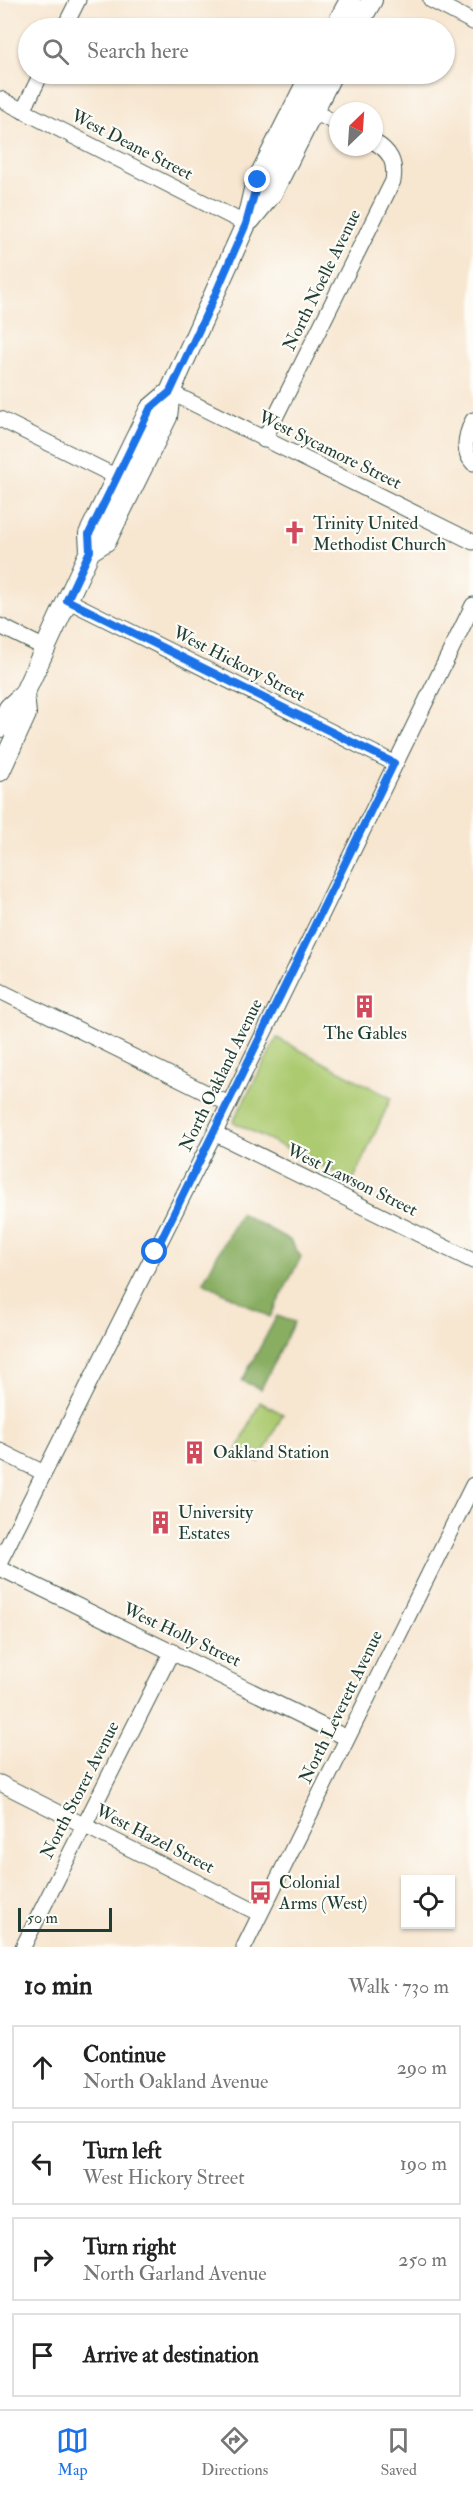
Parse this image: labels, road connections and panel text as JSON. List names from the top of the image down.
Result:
{
  "streets": {
    "street": [
      "West Deane Street",
      "North Noelle Avenue",
      "West Sycamore Street",
      "West Hickory Street",
      "North Oakland Avenue",
      "West Lawson Street",
      "West Holly Street",
      "North Leverett Avenue",
      "North Storer Avenue",
      "West Hazel Street"
    ]
  },
  "crossings": [
    ["North Noelle Avenue", "West Sycamore Street"],
    ["West Hickory Street", "North Oakland Avenue"],
    ["North Oakland Avenue", "West Lawson Street"],
    ["West Holly Street", "North Leverett Avenue"],
    ["West Holly Street", "North Storer Avenue"],
    ["North Leverett Avenue", "West Hazel Street"],
    ["North Storer Avenue", "West Hazel Street"]
  ],
  "places": {
    "church": ["Trinity United Methodist Church"],
    "building": ["The Gables", "Oakland Station", "University Estates"],
    "bus stop": ["Colonial Arms (West)"]
  },
  "scale_bar": "50 m",
  "north": "top right",
  "page": {
    "search": "Search here",
    "scale": "50 m",
    "heading": ["10 min", "Walk · 730 m"],
    "list": [
      ["Continue", "North Oakland Avenue", "290 m"],
      ["Turn left", "West Hickory Street", "190 m"],
      ["Turn right", "North Garland Avenue", "250 m"],
      "Arrive at destination"
    ],
    "nav": ["Map", "Directions", "Saved"]
  }
}
